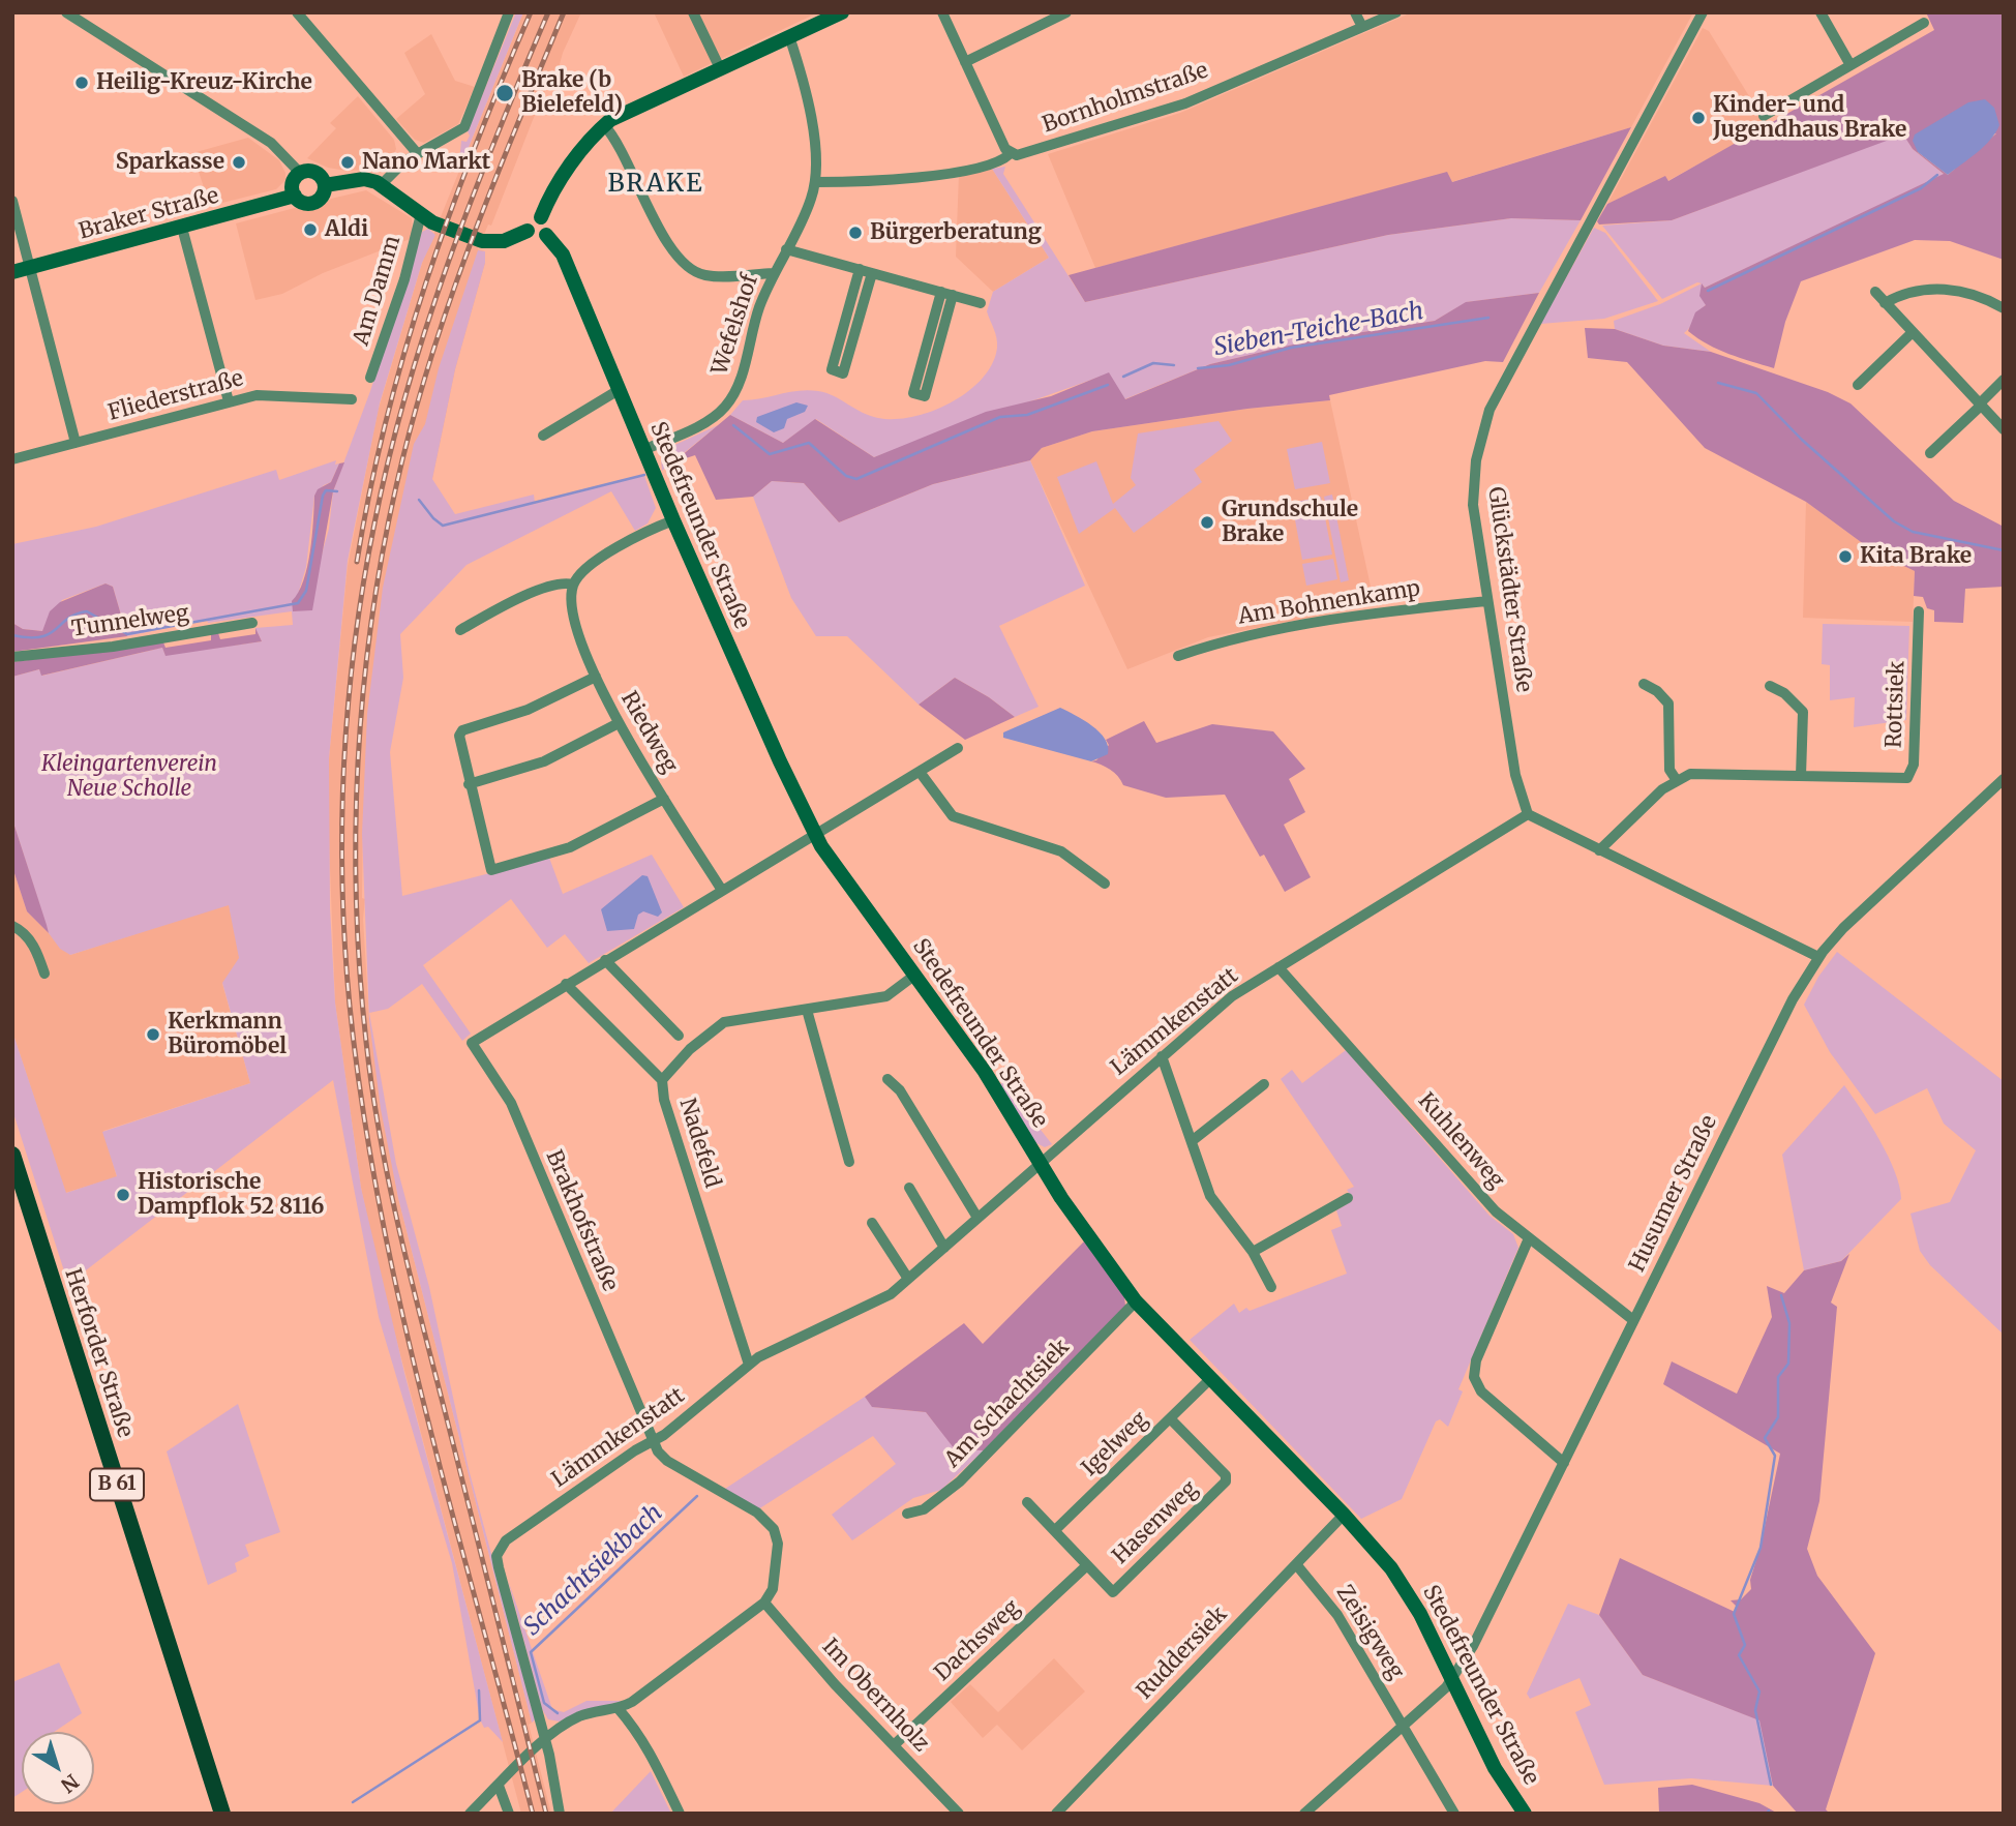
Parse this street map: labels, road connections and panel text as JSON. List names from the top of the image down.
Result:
{
  "streets": {
    "main road": ["Herforder Straße", "B 61"],
    "street": [
      "Bornholmstraße",
      "Braker Straße",
      "Am Damm",
      "Wefelshof",
      "Fliederstraße",
      "Stedefreunder Straße",
      "Glückstädter Straße",
      "Am Bohnenkamp",
      "Tunnelweg",
      "Rottsiek",
      "Riedweg",
      "Lämmkenstatt",
      "Kuhlenweg",
      "Nadefeld",
      "Husumer Straße",
      "Brakhofstraße",
      "Am Schachtsiek",
      "Igelweg",
      "Hasenweg",
      "Zeisigweg",
      "Dachsweg",
      "Ruddersiek",
      "Im Obernholz"
    ]
  },
  "crossings": [
    ["Bornholmstraße", "Wefelshof"],
    ["Wefelshof", "Stedefreunder Straße"],
    ["Stedefreunder Straße", "Lämmkenstatt"],
    ["Stedefreunder Straße", "Nadefeld"],
    ["Stedefreunder Straße", "Husumer Straße"],
    ["Stedefreunder Straße", "Brakhofstraße"],
    ["Stedefreunder Straße", "Am Schachtsiek"],
    ["Stedefreunder Straße", "Igelweg"],
    ["Stedefreunder Straße", "Ruddersiek"],
    ["Glückstädter Straße", "Am Bohnenkamp"],
    ["Glückstädter Straße", "Lämmkenstatt"],
    ["Riedweg", "Brakhofstraße"],
    ["Lämmkenstatt", "Kuhlenweg"],
    ["Lämmkenstatt", "Nadefeld"],
    ["Lämmkenstatt", "Brakhofstraße"],
    ["Kuhlenweg", "Husumer Straße"],
    ["Brakhofstraße", "Im Obernholz"],
    ["Igelweg", "Hasenweg"],
    ["Hasenweg", "Dachsweg"],
    ["Zeisigweg", "Ruddersiek"],
    ["Dachsweg", "Im Obernholz"]
  ],
  "districts": ["BRAKE"],
  "water": ["Sieben-Teiche-Bach", "Schachtsiekbach"],
  "parks": ["Kleingartenverein Neue Scholle"],
  "places": [
    "Heilig-Kreuz-Kirche",
    "Brake (b Bielefeld)",
    "Kinder- und Jugendhaus Brake",
    "Sparkasse",
    "Nano Markt",
    "Aldi",
    "Bürgerberatung",
    "Grundschule Brake",
    "Kita Brake",
    "Kerkmann Büromöbel",
    "Historische Dampflok 52 8116"
  ],
  "north": "bottom right"
}
